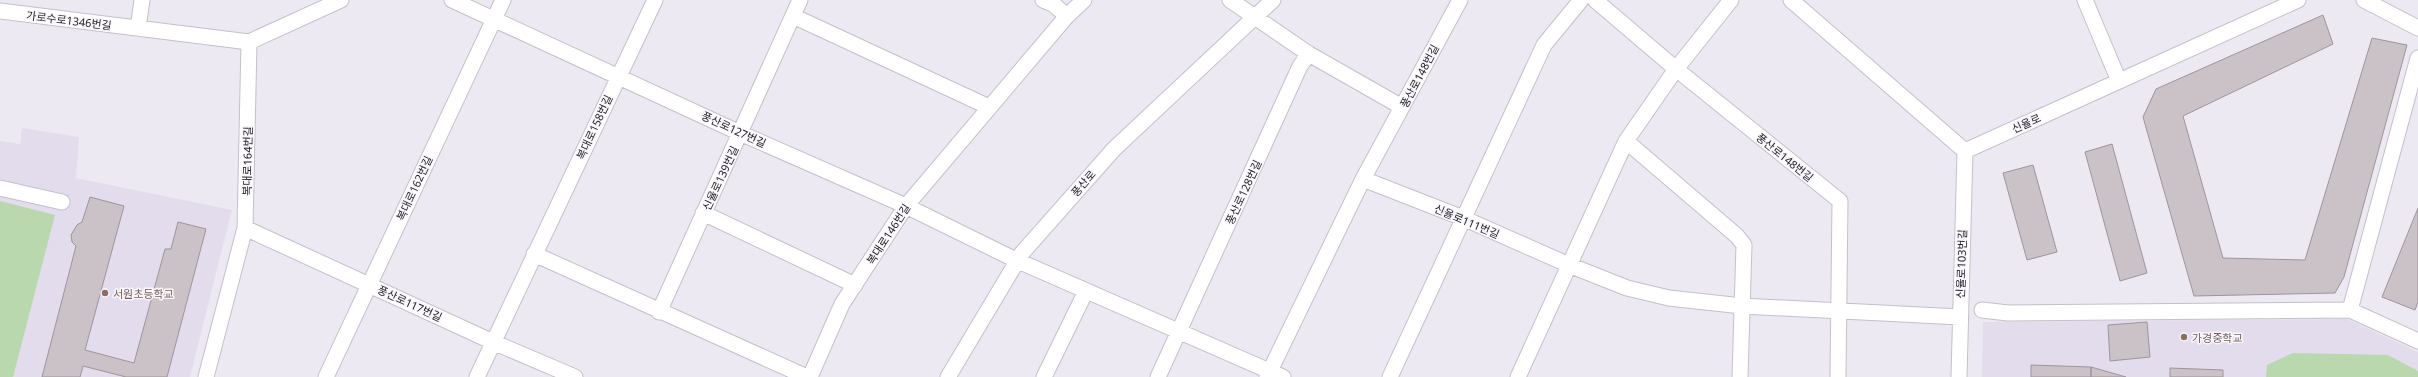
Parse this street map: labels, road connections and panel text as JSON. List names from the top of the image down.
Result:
{
  "streets": {
    "street": [
      "가로수로1346번길",
      "풍산로148번길",
      "신율로",
      "복대로158번길",
      "풍산로127번길",
      "복대로164번길",
      "신율로139번길",
      "풍산로",
      "복대로162번길",
      "풍산로128번길",
      "신율로111번길",
      "복대로146번길",
      "신율로103번길",
      "풍산로117번길"
    ]
  },
  "crossings": [
    ["가로수로1346번길", "복대로164번길"],
    ["풍산로148번길", "신율로111번길"],
    ["신율로", "신율로103번길"],
    ["복대로158번길", "풍산로127번길"],
    ["복대로158번길", "풍산로117번길"],
    ["풍산로127번길", "신율로139번길"],
    ["풍산로127번길", "풍산로"],
    ["풍산로127번길", "복대로162번길"],
    ["풍산로127번길", "복대로146번길"],
    ["복대로164번길", "풍산로117번길"],
    ["신율로139번길", "복대로146번길"],
    ["복대로162번길", "풍산로117번길"],
    ["신율로111번길", "신율로103번길"]
  ],
  "places": ["서원초등학교", "가경중학교"]
}
